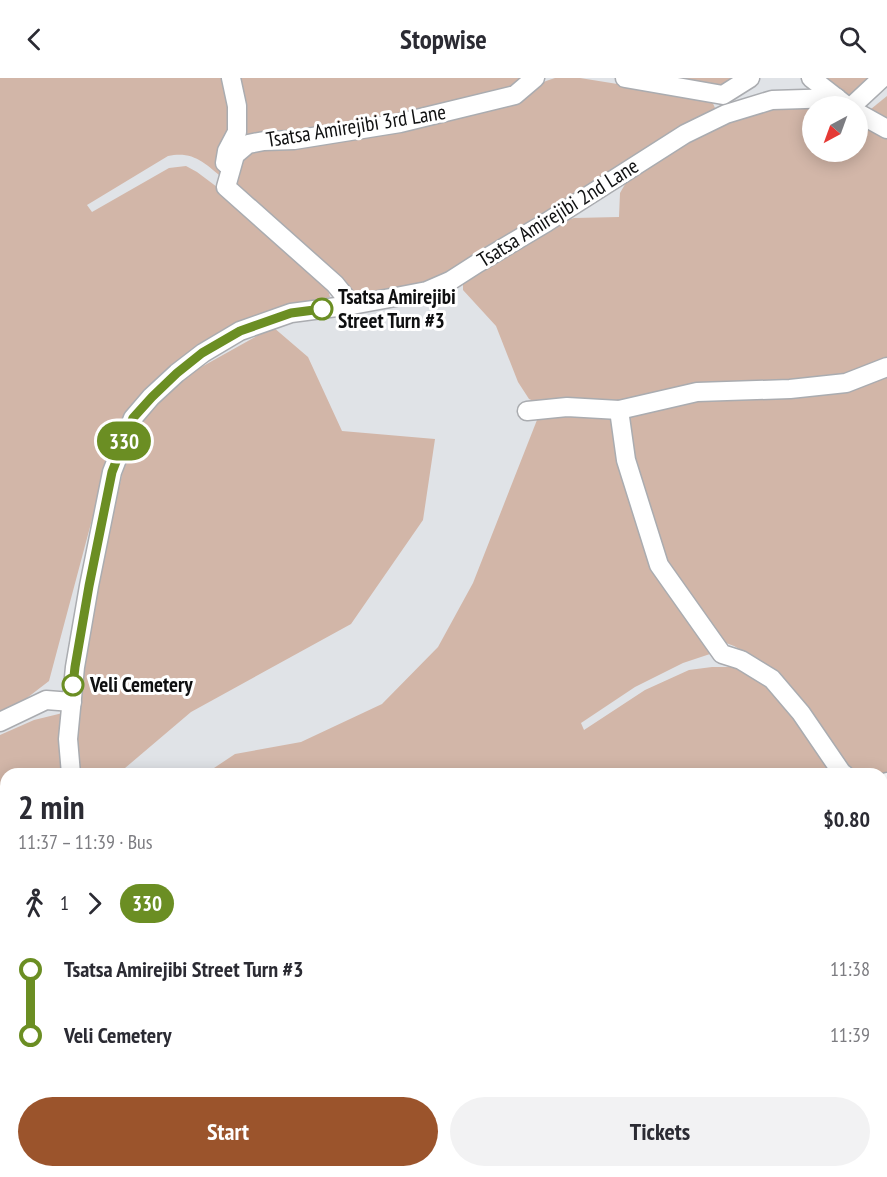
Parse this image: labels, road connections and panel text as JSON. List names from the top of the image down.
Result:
{
  "streets": {
    "street": ["Tsatsa Amirejibi 3rd Lane", "Tsatsa Amirejibi 2nd Lane"]
  },
  "places": ["Tsatsa Amirejibi Street Turn #3", "Veli Cemetery"],
  "lines": ["bus line 330"],
  "north": "bottom left",
  "page": {
    "header": "Stopwise",
    "on_map": "330",
    "heading": ["2 min", "11:37 – 11:39 · Bus", "$0.80"],
    "legs": ["1", "330"],
    "list": [
      {
        "name": "Tsatsa Amirejibi Street Turn #3",
        "value": "11:38"
      },
      {
        "name": "Veli Cemetery",
        "value": "11:39"
      }
    ],
    "buttons": ["Start", "Tickets"]
  }
}
